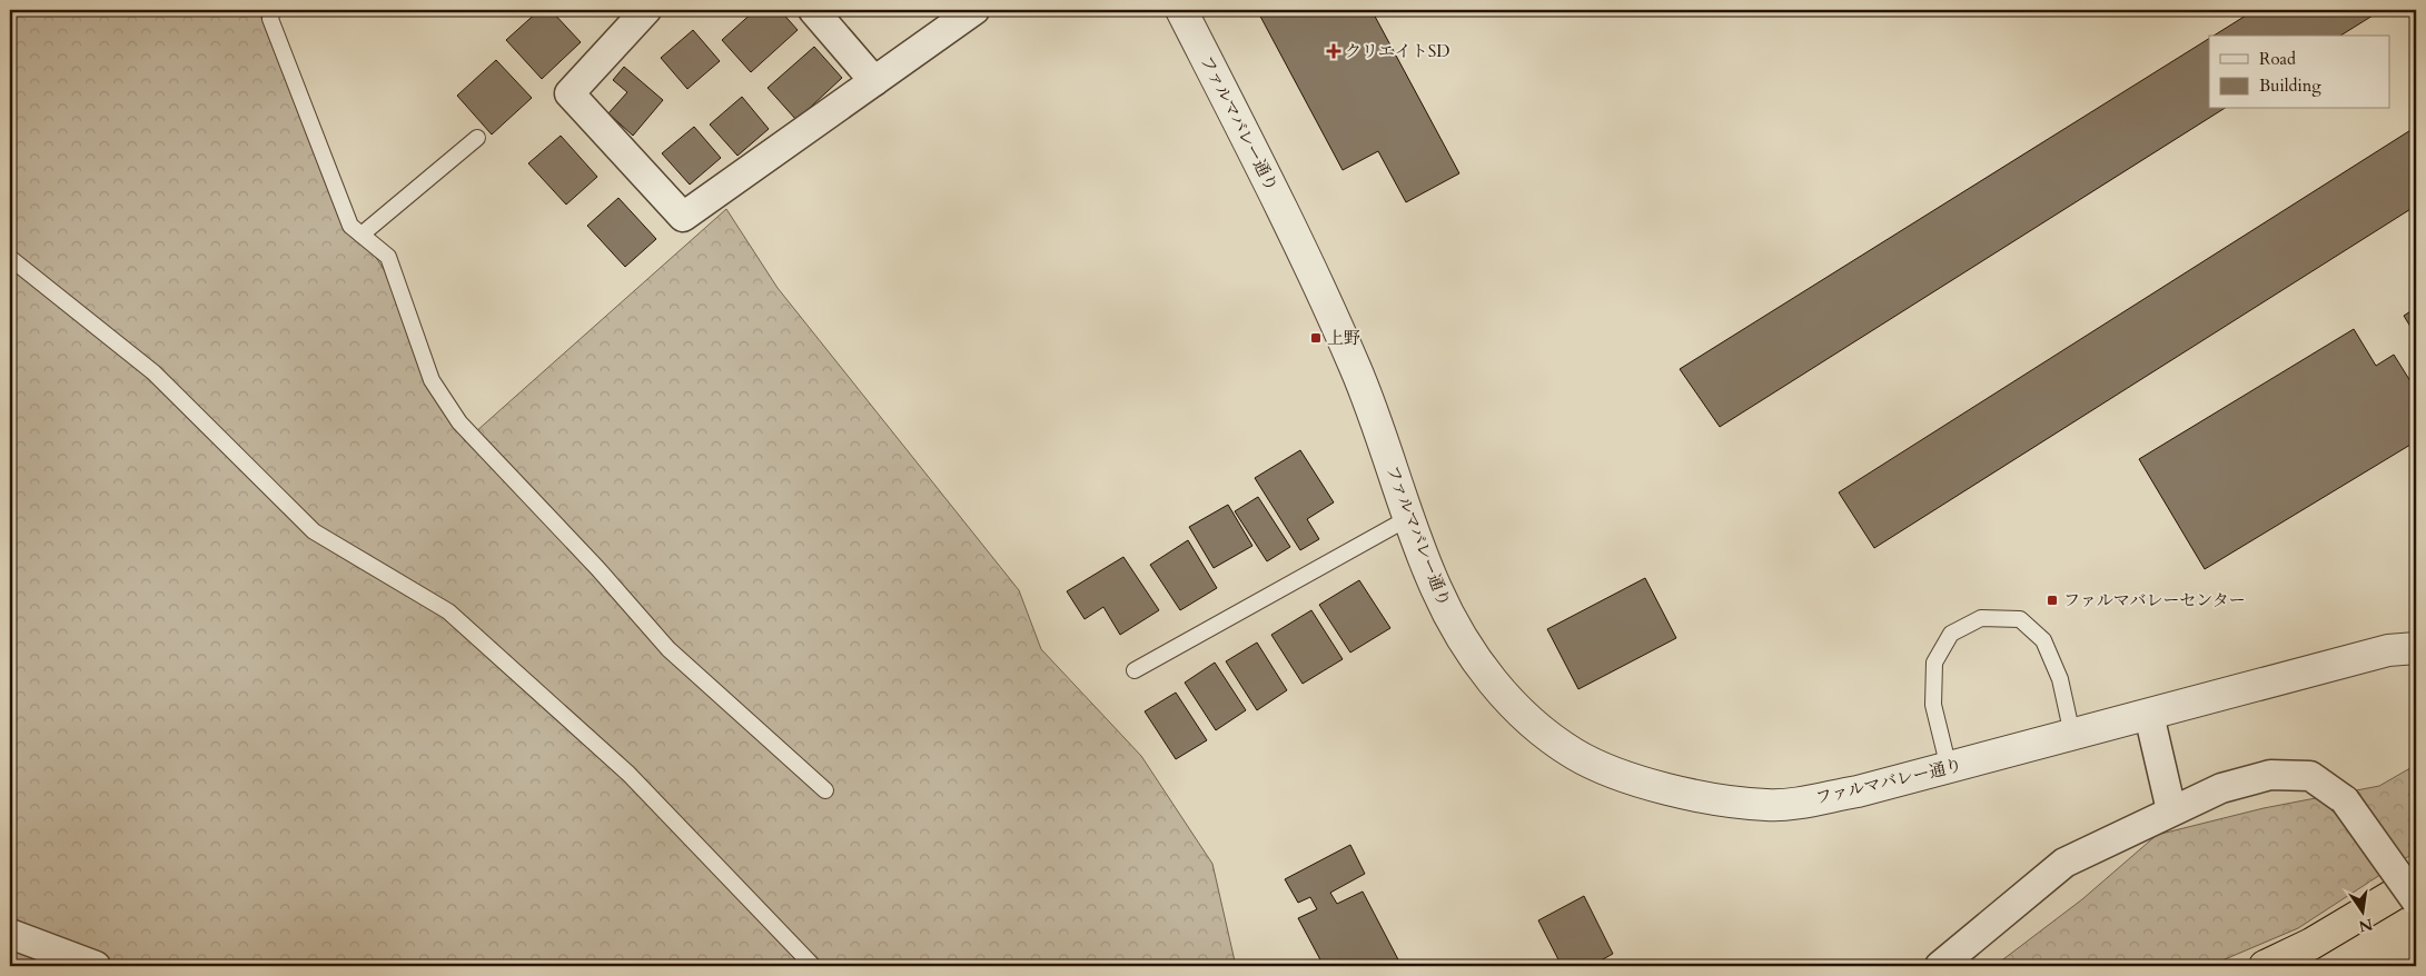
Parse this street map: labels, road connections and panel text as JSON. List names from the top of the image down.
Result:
{
  "streets": {
    "street": ["ファルマバレー通り"]
  },
  "places": {
    "health": ["クリエイトSD"],
    "transit": ["上野", "ファルマバレーセンター"]
  },
  "legend": ["Road", "Building"],
  "north": "bottom"
}
